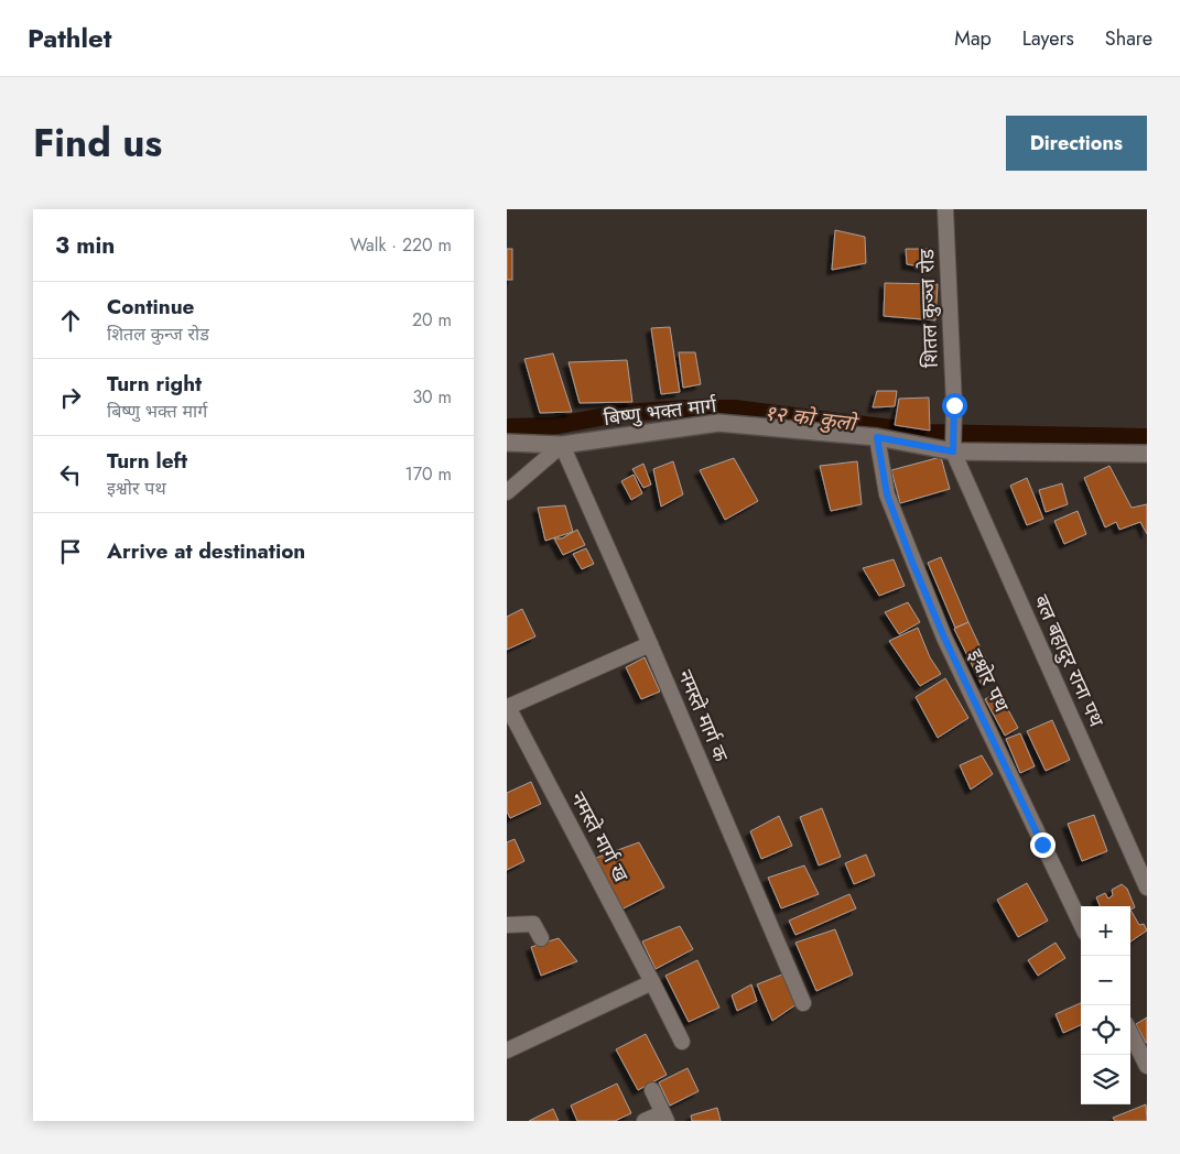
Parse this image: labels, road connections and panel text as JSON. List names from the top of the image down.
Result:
{
  "streets": {
    "street": [
      "शितल कुञ्ज रोड",
      "बिष्णु भक्त मार्ग",
      "बल बहादुर राना पथ",
      "इश्वोर पथ",
      "नमस्ते मार्ग क",
      "नमस्ते मार्ग ख"
    ]
  },
  "crossings": [
    ["शितल कुञ्ज रोड", "बिष्णु भक्त मार्ग"],
    ["शितल कुञ्ज रोड", "बल बहादुर राना पथ"],
    ["बिष्णु भक्त मार्ग", "बल बहादुर राना पथ"],
    ["बिष्णु भक्त मार्ग", "इश्वोर पथ"],
    ["बिष्णु भक्त मार्ग", "नमस्ते मार्ग क"],
    ["नमस्ते मार्ग क", "नमस्ते मार्ग ख"]
  ],
  "water": ["१२ को कुलो"],
  "page": {
    "header": "Pathlet",
    "nav": ["Map", "Layers", "Share"],
    "title": "Find us",
    "buttons": "Directions",
    "heading": ["3 min", "Walk · 220 m"],
    "list": [
      ["Continue", "शितल कुन्ज रोड", "20 m"],
      ["Turn right", "बिष्णु भक्त मार्ग", "30 m"],
      ["Turn left", "इश्वोर पथ", "170 m"],
      "Arrive at destination"
    ],
    "map_buttons": ["+", "−"]
  }
}
